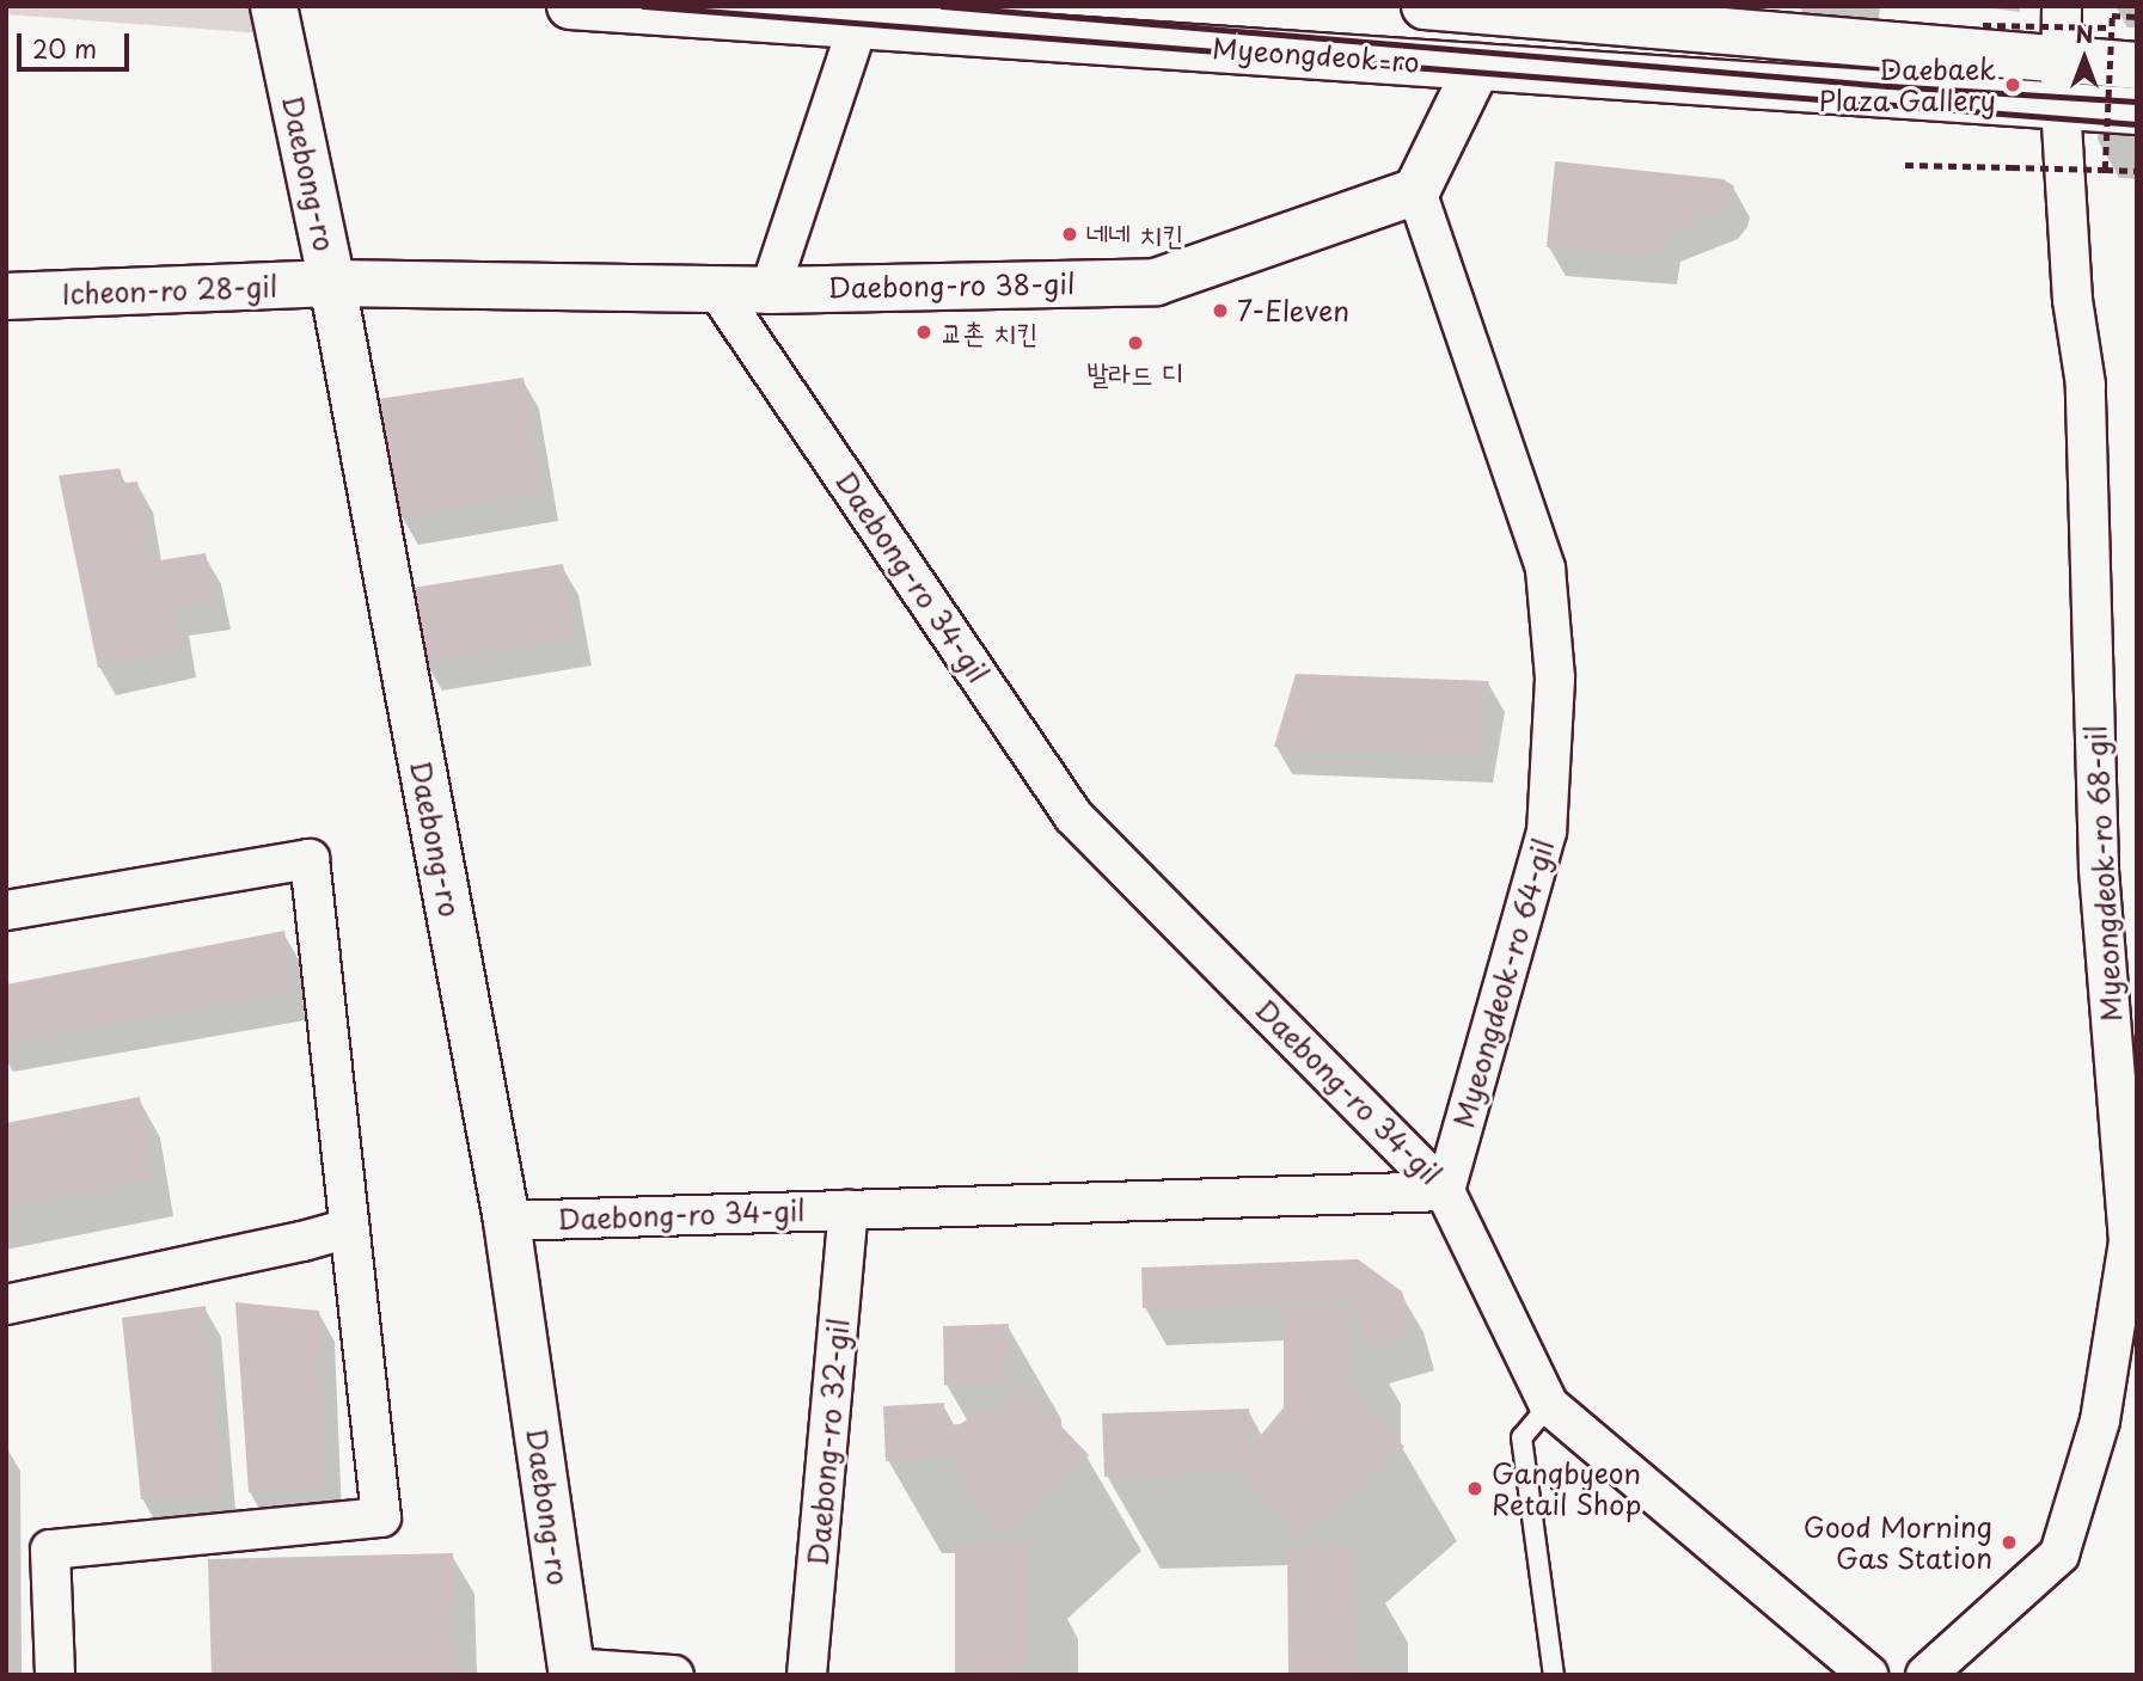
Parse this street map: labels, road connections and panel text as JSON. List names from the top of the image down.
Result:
{
  "streets": {
    "street": [
      "Myeongdeok-ro",
      "Daebong-ro",
      "Daebong-ro 38-gil",
      "Icheon-ro 28-gil",
      "Daebong-ro 34-gil",
      "Myeongdeok-ro 68-gil",
      "Myeongdeok-ro 64-gil",
      "Daebong-ro 32-gil"
    ]
  },
  "crossings": [
    ["Myeongdeok-ro", "Myeongdeok-ro 68-gil"],
    ["Daebong-ro", "Daebong-ro 38-gil"],
    ["Daebong-ro", "Icheon-ro 28-gil"],
    ["Daebong-ro", "Daebong-ro 34-gil"],
    ["Daebong-ro 38-gil", "Icheon-ro 28-gil"],
    ["Daebong-ro 38-gil", "Daebong-ro 34-gil"],
    ["Daebong-ro 38-gil", "Myeongdeok-ro 64-gil"],
    ["Daebong-ro 34-gil", "Myeongdeok-ro 64-gil"],
    ["Daebong-ro 34-gil", "Daebong-ro 32-gil"]
  ],
  "places": [
    "Daebaek Plaza Gallery",
    "네네 치킨",
    "7-Eleven",
    "교촌 치킨",
    "발라드 디",
    "Gangbyeon Retail Shop",
    "Good Morning Gas Station"
  ],
  "scale_bar": "20 m",
  "north": "top"
}
